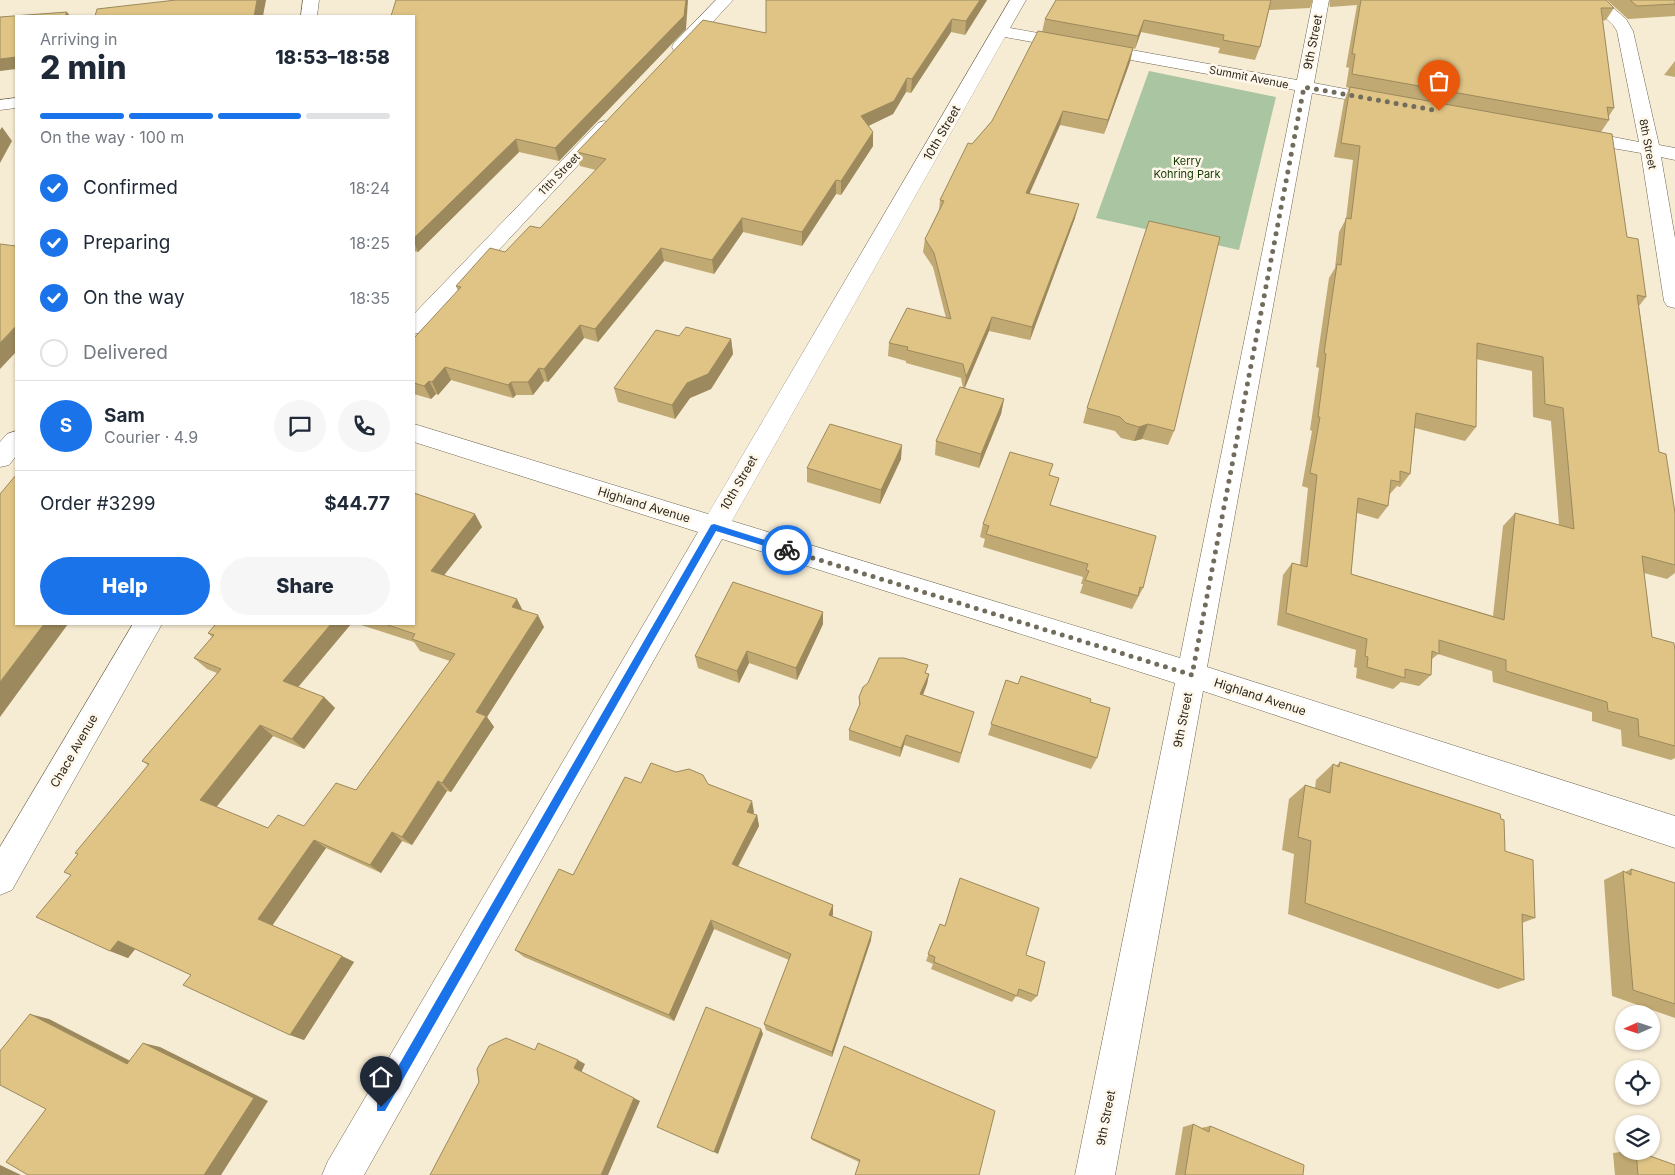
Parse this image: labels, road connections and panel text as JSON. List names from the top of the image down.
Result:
{
  "streets": {
    "street": [
      "9th Street",
      "Summit Avenue",
      "10th Street",
      "8th Street",
      "11th Street",
      "Highland Avenue",
      "Chace Avenue"
    ]
  },
  "crossings": [
    ["9th Street", "Summit Avenue"],
    ["9th Street", "Highland Avenue"],
    ["Summit Avenue", "10th Street"],
    ["10th Street", "Highland Avenue"]
  ],
  "parks": ["Kerry Kohring Park"],
  "north": "left",
  "page": {
    "heading": ["2 min", "Arriving in", "18:53–18:58"],
    "panel": [
      "Sam",
      "Courier · 4.9",
      "Order #3299",
      "$44.77"
    ],
    "bar": "On the way · 100 m",
    "list": [
      ["Confirmed", "18:24"],
      ["Preparing", "18:25"],
      ["On the way", "18:35"],
      "Delivered"
    ],
    "round": "S",
    "buttons": ["Help", "Share"]
  }
}
